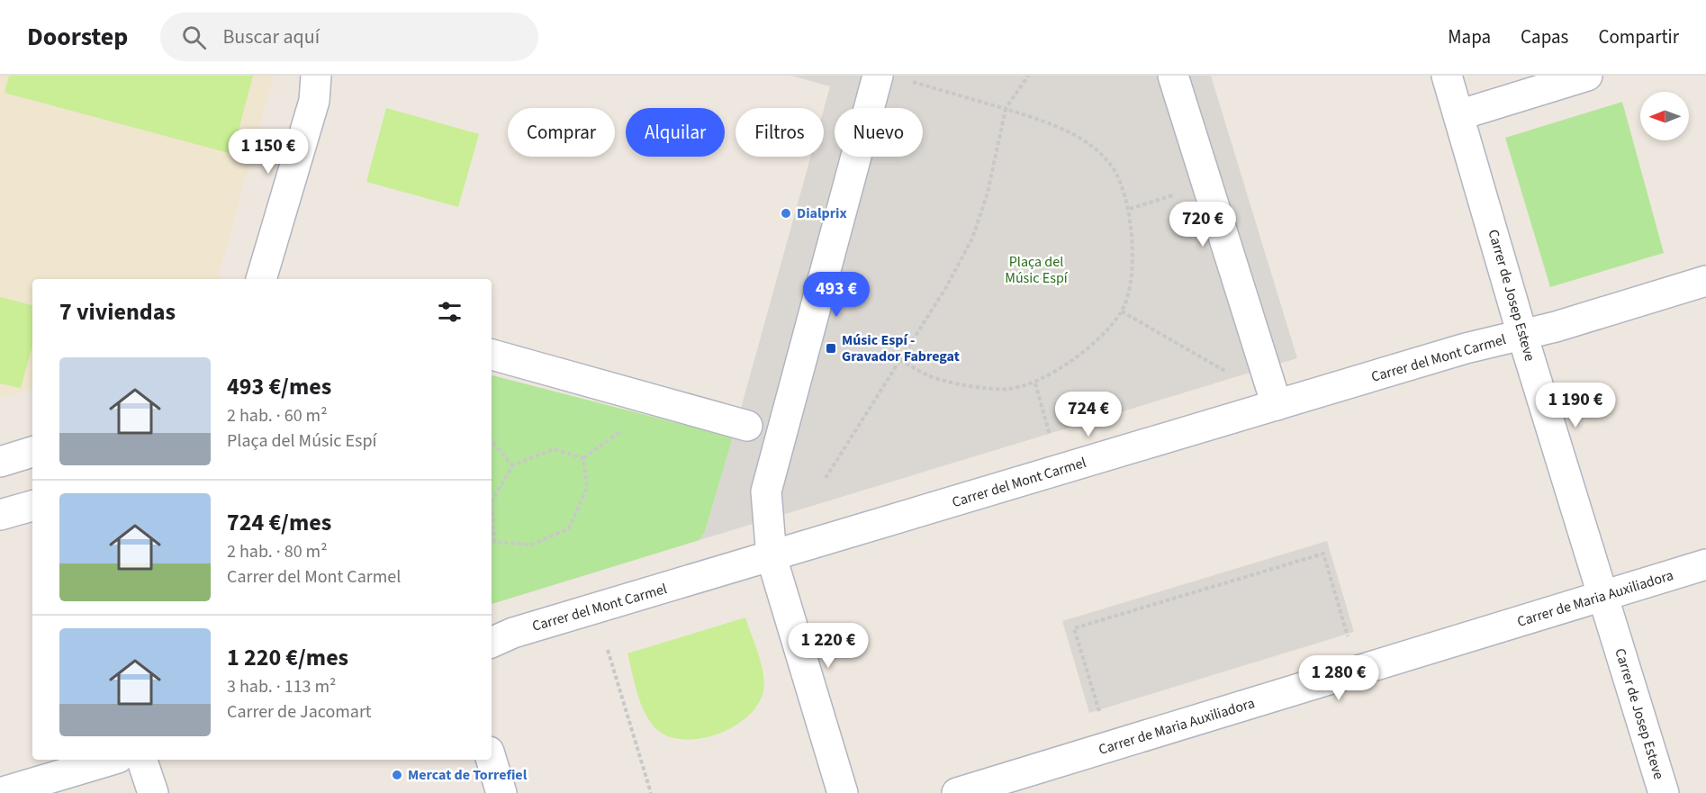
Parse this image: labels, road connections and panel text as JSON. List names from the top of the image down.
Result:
{
  "streets": {
    "street": ["Carrer de Josep Esteve", "Carrer del Mont Carmel", "Carrer de Maria Auxiliadora"]
  },
  "crossings": [
    ["Carrer de Josep Esteve", "Carrer del Mont Carmel"],
    ["Carrer de Josep Esteve", "Carrer de Maria Auxiliadora"]
  ],
  "parks": ["Plaça del Músic Espí"],
  "places": {
    "other": ["Dialprix", "Mercat de Torrefiel"],
    "transit": ["Músic Espí - Gravador Fabregat"]
  },
  "north": "left",
  "page": {
    "header": "Doorstep",
    "search": "Buscar aquí",
    "nav": ["Mapa", "Capas", "Compartir"],
    "chip": [
      "Comprar",
      "Alquilar",
      "Filtros",
      "Nuevo"
    ],
    "price": [
      "1 150 €",
      "720 €",
      "493 €",
      "1 190 €",
      "724 €",
      "1 220 €",
      "1 280 €"
    ],
    "heading": "7 viviendas",
    "list": [
      {
        "name": "493 €/mes",
        "note": "2 hab. · 60 m² · Plaça del Músic Espí"
      },
      {
        "name": "724 €/mes",
        "note": "2 hab. · 80 m² · Carrer del Mont Carmel"
      },
      {
        "name": "1 220 €/mes",
        "note": "3 hab. · 113 m² · Carrer de Jacomart"
      }
    ]
  }
}
